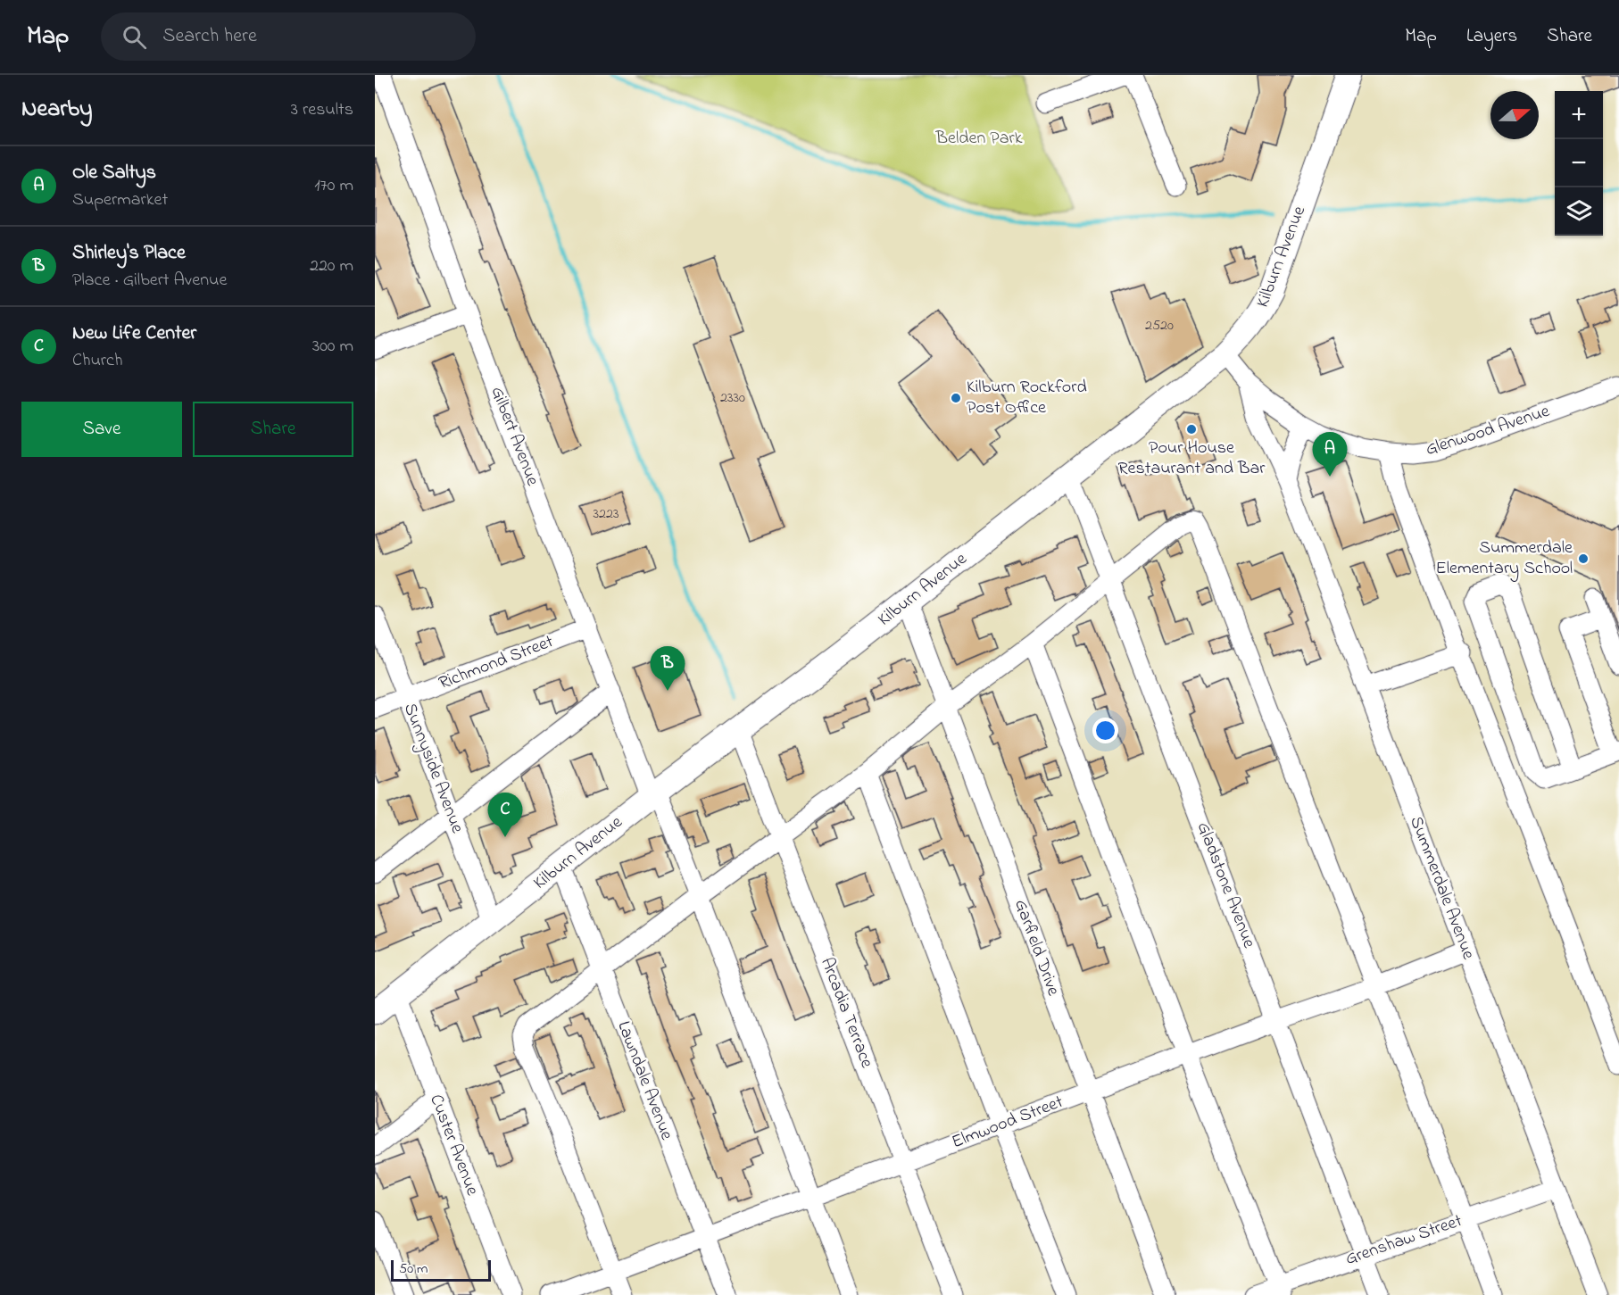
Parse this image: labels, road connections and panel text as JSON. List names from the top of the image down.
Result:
{
  "streets": {
    "main road": ["Kilburn Avenue"],
    "street": [
      "Glenwood Avenue",
      "Gilbert Avenue",
      "Richmond Street",
      "Sunnyside Avenue",
      "Gladstone Avenue",
      "Summerdale Avenue",
      "Garfield Drive",
      "Arcadia Terrace",
      "Lawndale Avenue",
      "Elmwood Street",
      "Custer Avenue",
      "Grenshaw Street"
    ]
  },
  "crossings": [
    ["Kilburn Avenue", "Glenwood Avenue"],
    ["Kilburn Avenue", "Gilbert Avenue"],
    ["Kilburn Avenue", "Sunnyside Avenue"],
    ["Kilburn Avenue", "Gladstone Avenue"],
    ["Kilburn Avenue", "Garfield Drive"],
    ["Kilburn Avenue", "Arcadia Terrace"],
    ["Kilburn Avenue", "Lawndale Avenue"],
    ["Kilburn Avenue", "Custer Avenue"],
    ["Glenwood Avenue", "Summerdale Avenue"],
    ["Gilbert Avenue", "Richmond Street"],
    ["Gilbert Avenue", "Elmwood Street"],
    ["Richmond Street", "Sunnyside Avenue"],
    ["Gladstone Avenue", "Elmwood Street"],
    ["Gladstone Avenue", "Grenshaw Street"],
    ["Summerdale Avenue", "Elmwood Street"],
    ["Summerdale Avenue", "Grenshaw Street"],
    ["Garfield Drive", "Elmwood Street"],
    ["Arcadia Terrace", "Elmwood Street"],
    ["Lawndale Avenue", "Elmwood Street"]
  ],
  "parks": ["Belden Park"],
  "places": ["Kilburn Rockford Post Office", "Pour House Restaurant and Bar", "Summerdale Elementary School"],
  "house_numbers": ["2520", "2330", "3223"],
  "scale_bar": "50 m",
  "north": "right",
  "page": {
    "header": "Map",
    "search": "Search here",
    "nav": ["Map", "Layers", "Share"],
    "heading": ["Nearby", "3 results"],
    "map_buttons": ["+", "−"],
    "list": [
      {
        "mark": "A",
        "name": "Ole Saltys",
        "note": "Supermarket",
        "value": "170 m"
      },
      {
        "mark": "B",
        "name": "Shirley's Place",
        "note": "Place · Gilbert Avenue",
        "value": "220 m"
      },
      {
        "mark": "C",
        "name": "New Life Center",
        "note": "Church",
        "value": "300 m"
      }
    ],
    "buttons": ["Save", "Share"],
    "pins": ["A", "B", "C"],
    "scale": "50 m"
  }
}
